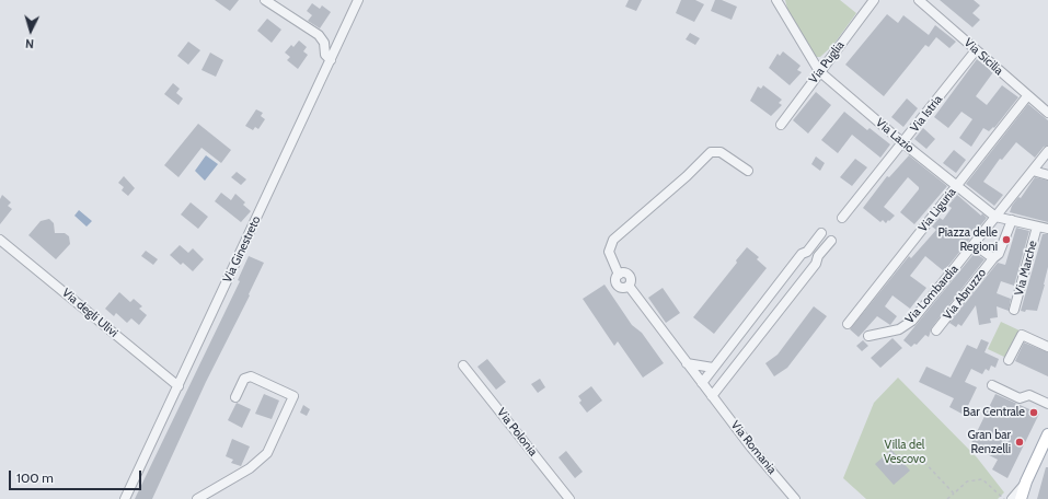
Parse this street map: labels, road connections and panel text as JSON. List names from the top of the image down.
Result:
{
  "streets": {
    "street": [
      "Via Sicilia",
      "Via Puglia",
      "Via Istria",
      "Via Lazio",
      "Via Liguria",
      "Via Ginestreto",
      "Via Marche",
      "Via Lombardia",
      "Via Abruzzo",
      "Via degli Ulivi",
      "Via Polonia",
      "Via Romania"
    ]
  },
  "crossings": [
    ["Via Sicilia", "Via Istria"],
    ["Via Sicilia", "Via Liguria"],
    ["Via Puglia", "Via Lazio"],
    ["Via Istria", "Via Lazio"],
    ["Via Lazio", "Via Liguria"],
    ["Via Lazio", "Via Marche"],
    ["Via Lazio", "Via Lombardia"],
    ["Via Ginestreto", "Via degli Ulivi"]
  ],
  "parks": ["Villa del Vescovo"],
  "places": ["Piazza delle Regioni", "Bar Centrale", "Gran bar Renzelli"],
  "scale_bar": "100 m",
  "north": "bottom"
}
